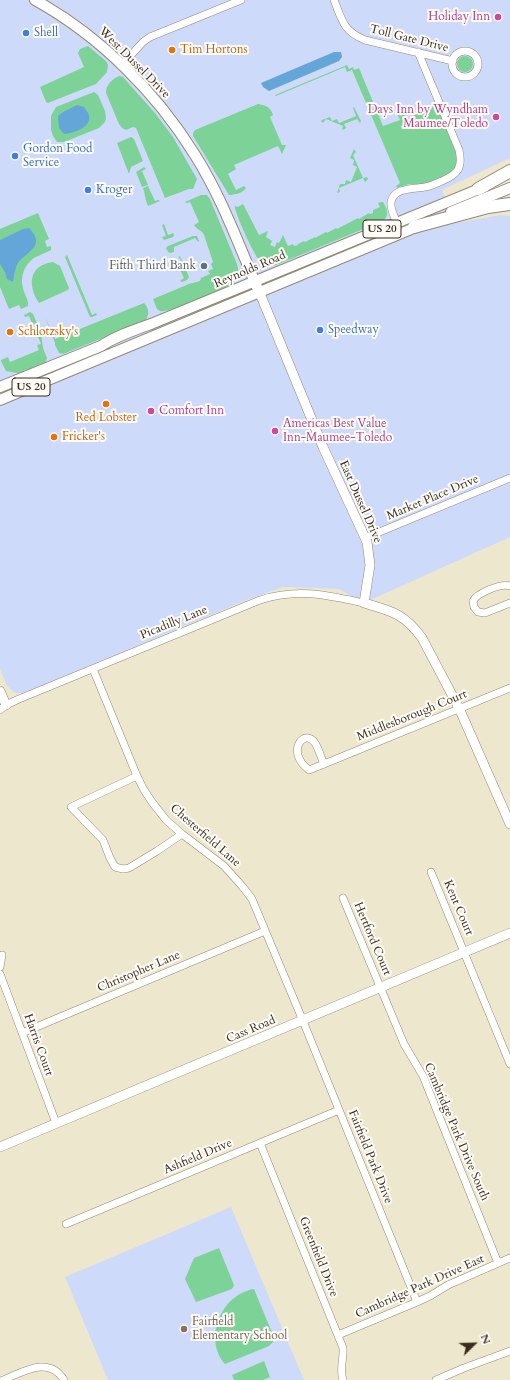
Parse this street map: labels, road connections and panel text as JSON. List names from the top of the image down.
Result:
{
  "streets": {
    "main road": ["West Dussel Drive", "US 20", "Reynolds Road"],
    "street": [
      "Toll Gate Drive",
      "Market Place Drive",
      "East Dussel Drive",
      "Picadilly Lane",
      "Middlesborough Court",
      "Chesterfield Lane",
      "Kent Court",
      "Hertford Court",
      "Christopher Lane",
      "Cass Road",
      "Harris Court",
      "Cambridge Park Drive South",
      "Ashfield Drive",
      "Fairfield Park Drive",
      "Greenfield Drive",
      "Cambridge Park Drive East"
    ]
  },
  "crossings": [
    ["West Dussel Drive", "Reynolds Road"],
    ["West Dussel Drive", "East Dussel Drive"],
    ["Reynolds Road", "East Dussel Drive"],
    ["Market Place Drive", "East Dussel Drive"],
    ["East Dussel Drive", "Picadilly Lane"],
    ["Picadilly Lane", "Chesterfield Lane"],
    ["Chesterfield Lane", "Christopher Lane"],
    ["Chesterfield Lane", "Cass Road"],
    ["Chesterfield Lane", "Fairfield Park Drive"],
    ["Kent Court", "Cass Road"],
    ["Hertford Court", "Cass Road"],
    ["Hertford Court", "Cambridge Park Drive South"],
    ["Christopher Lane", "Harris Court"],
    ["Cass Road", "Harris Court"],
    ["Cass Road", "Cambridge Park Drive South"],
    ["Cass Road", "Fairfield Park Drive"],
    ["Cambridge Park Drive South", "Cambridge Park Drive East"],
    ["Ashfield Drive", "Fairfield Park Drive"],
    ["Ashfield Drive", "Greenfield Drive"],
    ["Fairfield Park Drive", "Cambridge Park Drive East"],
    ["Greenfield Drive", "Cambridge Park Drive East"]
  ],
  "places": [
    "Holiday Inn",
    "Shell",
    "Tim Hortons",
    "Days Inn by Wyndham Maumee/Toledo",
    "Gordon Food Service",
    "Kroger",
    "Fifth Third Bank",
    "Speedway",
    "Schlotzsky's",
    "Red Lobster",
    "Comfort Inn",
    "Americas Best Value Inn-Maumee-Toledo",
    "Fricker's",
    "Fairfield Elementary School"
  ],
  "north": "top right"
}
